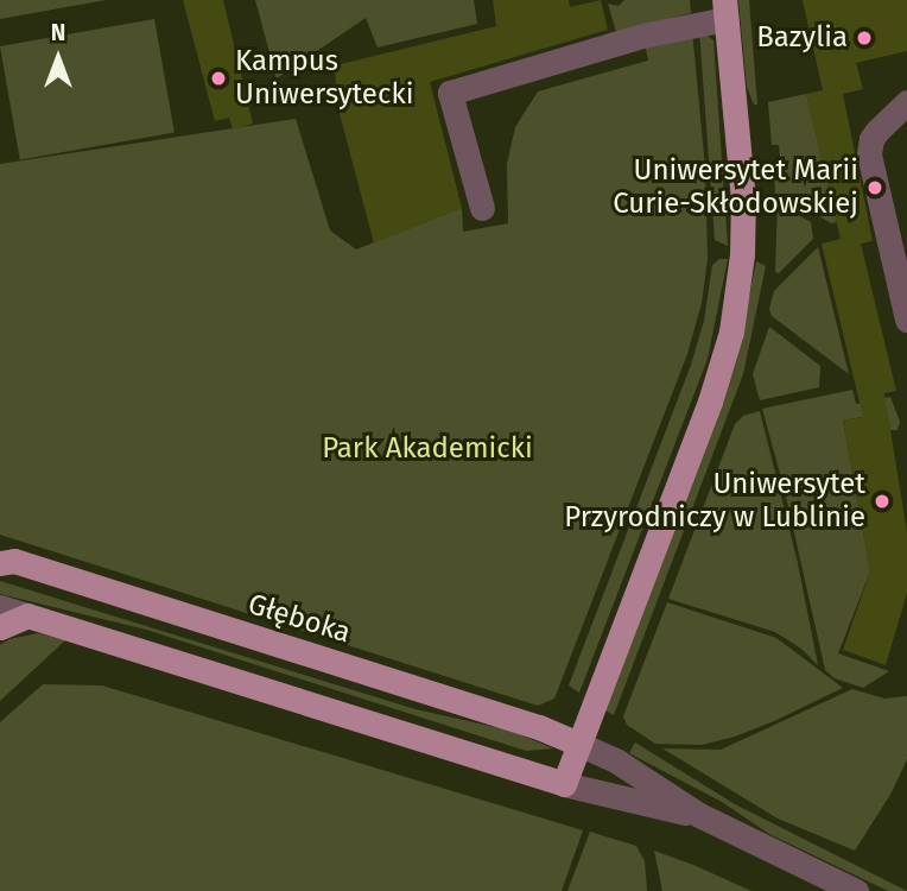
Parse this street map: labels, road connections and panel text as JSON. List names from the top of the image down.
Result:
{
  "streets": {
    "main road": ["Głęboka"]
  },
  "parks": ["Park Akademicki"],
  "places": [
    "Bazylia",
    "Kampus Uniwersytecki",
    "Uniwersytet Marii Curie-Skłodowskiej",
    "Uniwersytet Przyrodniczy w Lublinie"
  ],
  "north": "top"
}
